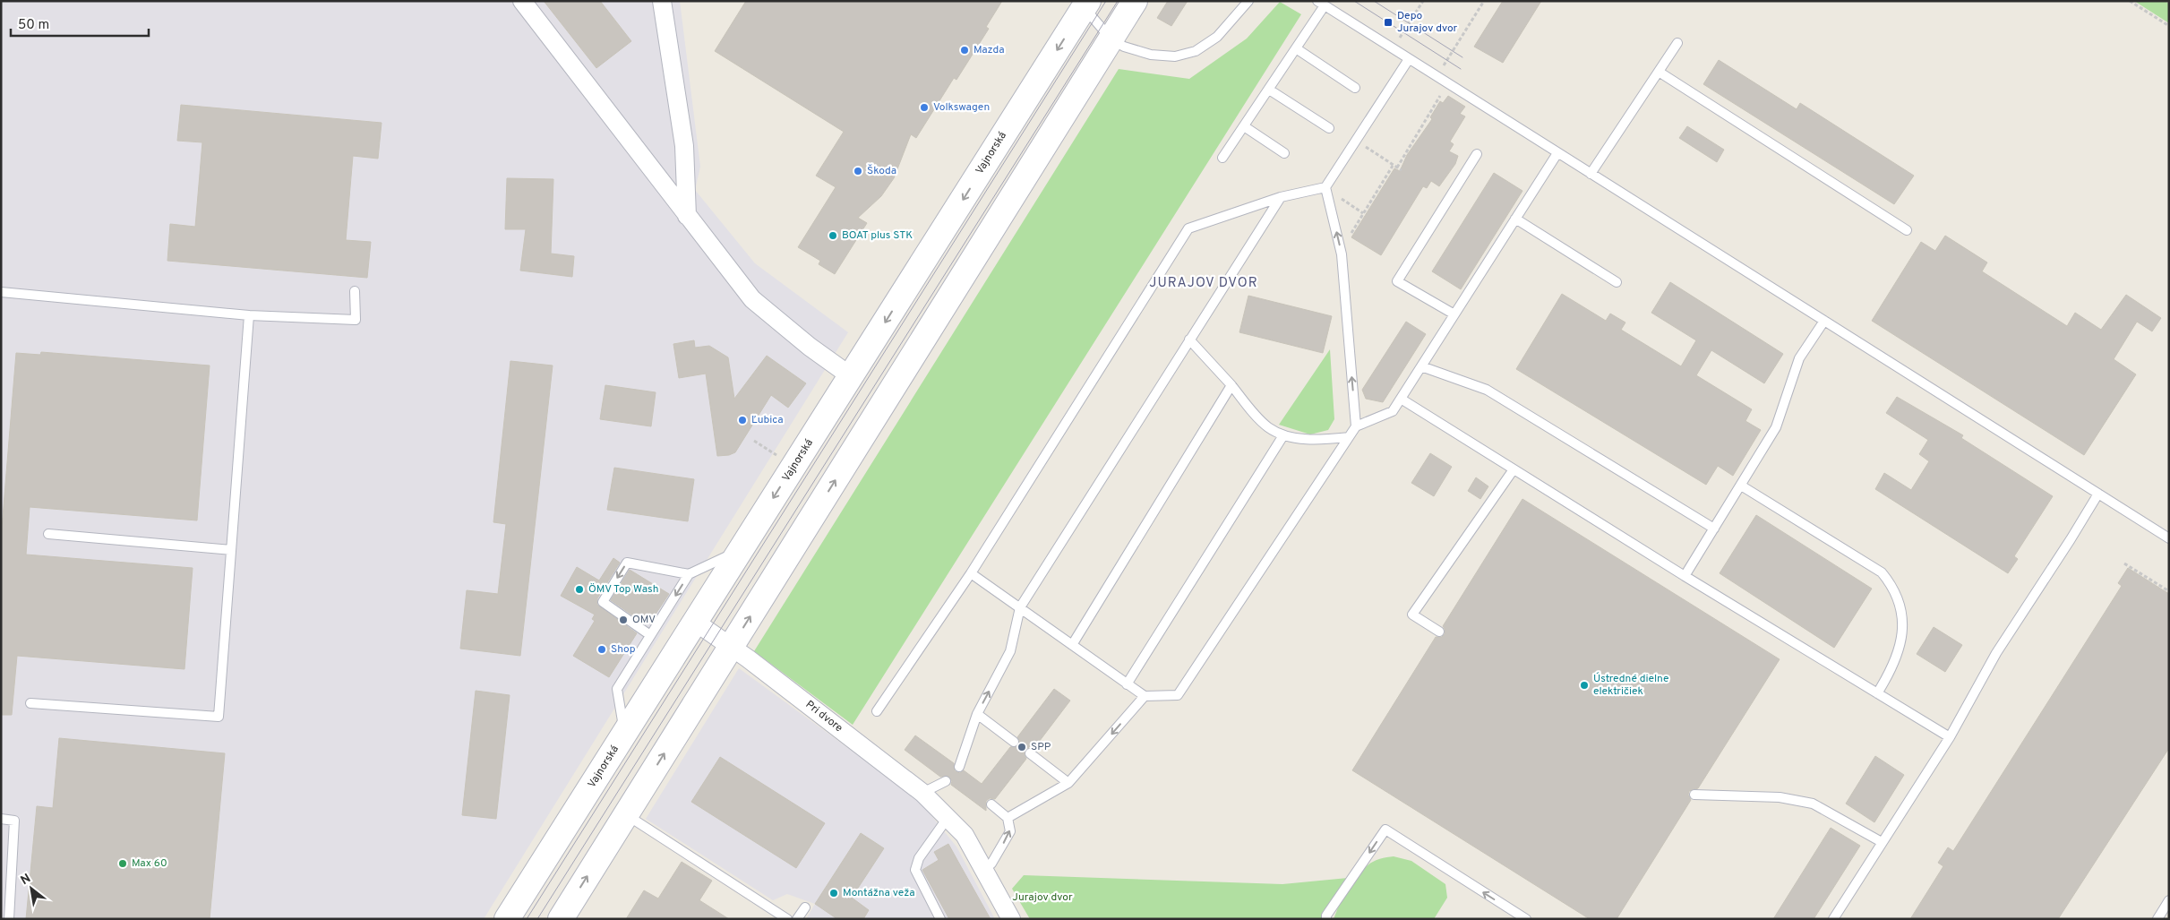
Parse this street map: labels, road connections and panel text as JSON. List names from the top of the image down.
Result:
{
  "streets": {
    "main road": ["Vajnorská"],
    "street": ["Pri dvore"]
  },
  "crossings": [
    ["Vajnorská", "Pri dvore"]
  ],
  "districts": ["JURAJOV DVOR"],
  "parks": ["Jurajov dvor"],
  "places": {
    "transit": ["Depo Jurajov dvor"],
    "other": [
      "Mazda",
      "Volkswagen",
      "Škoda",
      "BOAT plus STK",
      "Ľubica",
      "ÖMV Top Wash",
      "OMV",
      "Shop",
      "Ústredné dielne električiek",
      "SPP",
      "Max 60",
      "Montážna veža"
    ]
  },
  "scale_bar": "50 m",
  "north": "top left"
}
